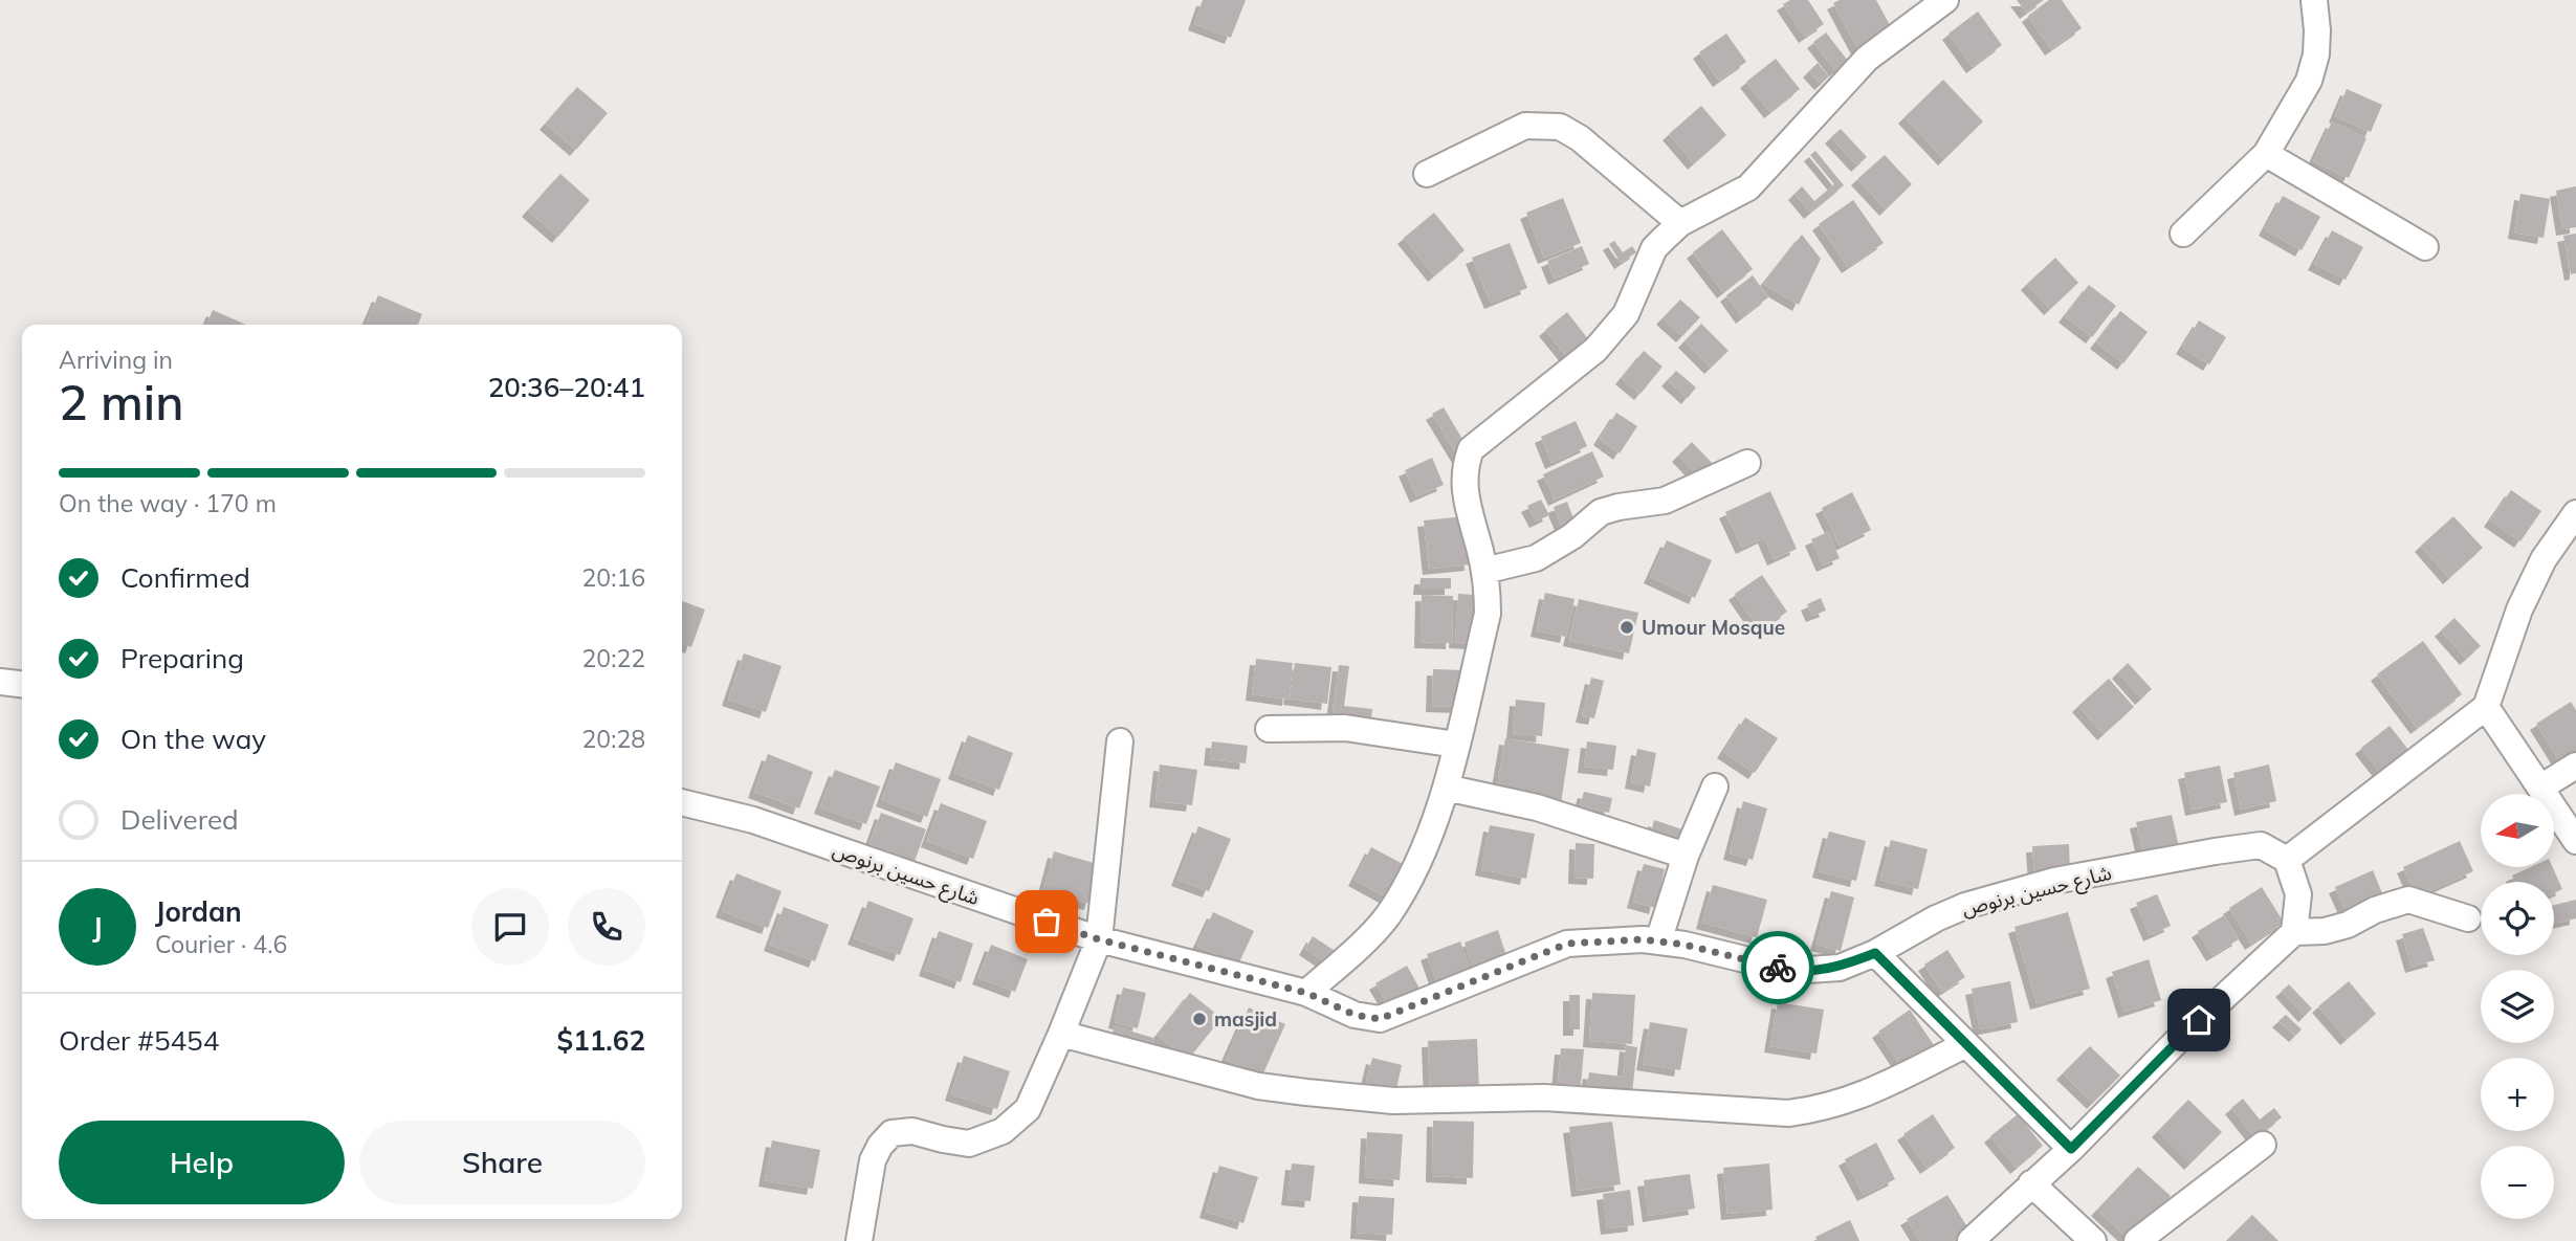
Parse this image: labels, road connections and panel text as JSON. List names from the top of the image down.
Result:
{
  "streets": {
    "street": ["شارع حسين برنوص"]
  },
  "places": ["Umour Mosque", "masjid"],
  "north": "left",
  "page": {
    "heading": ["2 min", "Arriving in", "20:36–20:41"],
    "panel": [
      "Jordan",
      "Courier · 4.6",
      "Order #5454",
      "$11.62"
    ],
    "bar": "On the way · 170 m",
    "list": [
      ["Confirmed", "20:16"],
      ["Preparing", "20:22"],
      ["On the way", "20:28"],
      "Delivered"
    ],
    "map_buttons": ["+", "−"],
    "round": "J",
    "buttons": ["Help", "Share"]
  }
}
